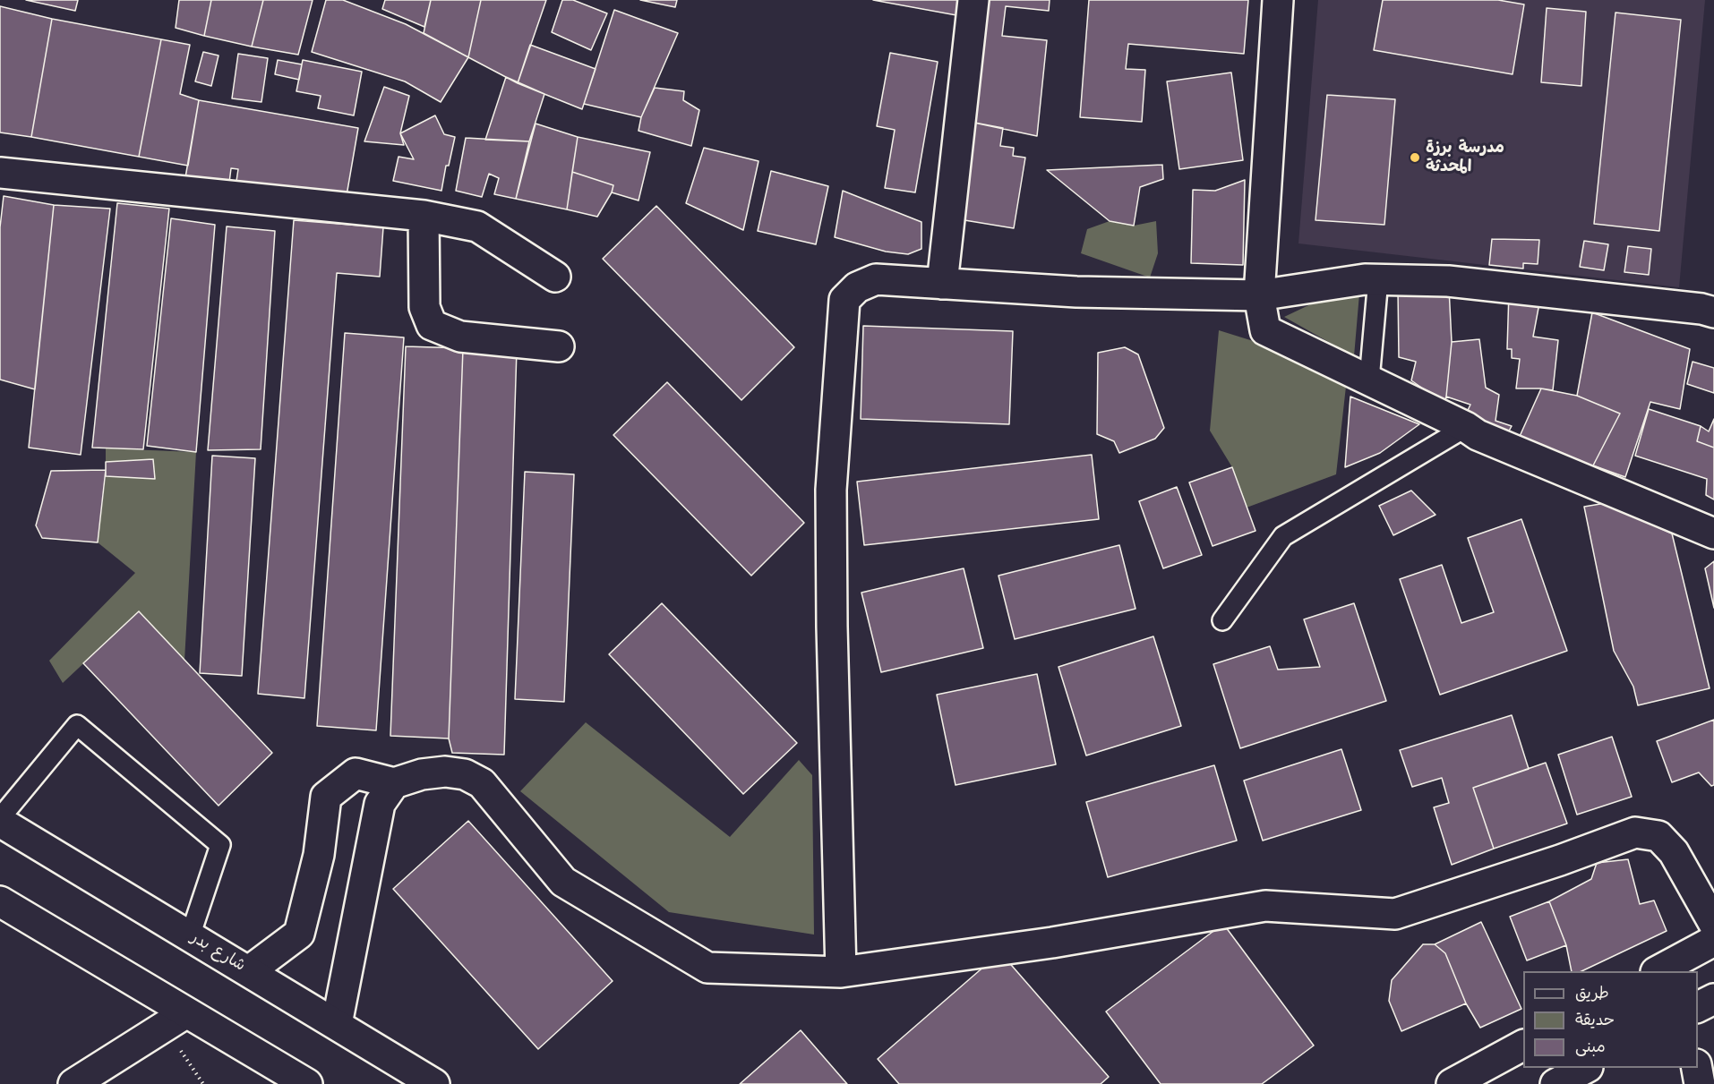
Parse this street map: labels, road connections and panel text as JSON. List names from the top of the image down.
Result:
{
  "streets": {
    "street": ["شارع بدر"]
  },
  "places": ["مدرسة برزة المحدثة"],
  "legend": ["طريق", "حديقة", "مبنى"]
}
